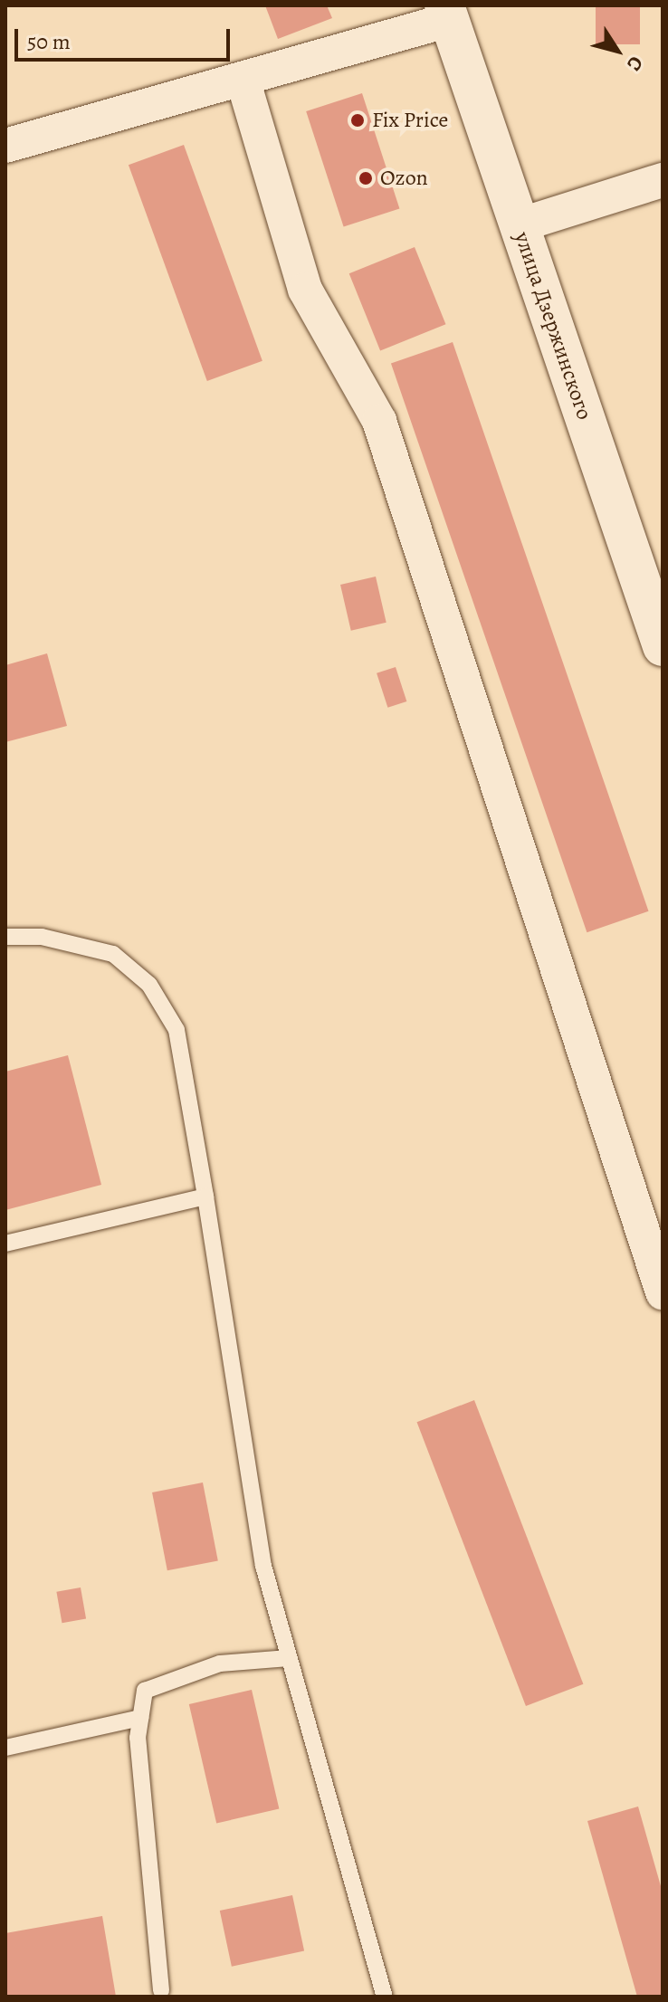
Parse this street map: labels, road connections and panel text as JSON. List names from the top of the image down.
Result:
{
  "streets": {
    "main road": ["улица Дзержинского"]
  },
  "places": ["Fix Price", "Ozon"],
  "scale_bar": "50 m",
  "north": "bottom right"
}
